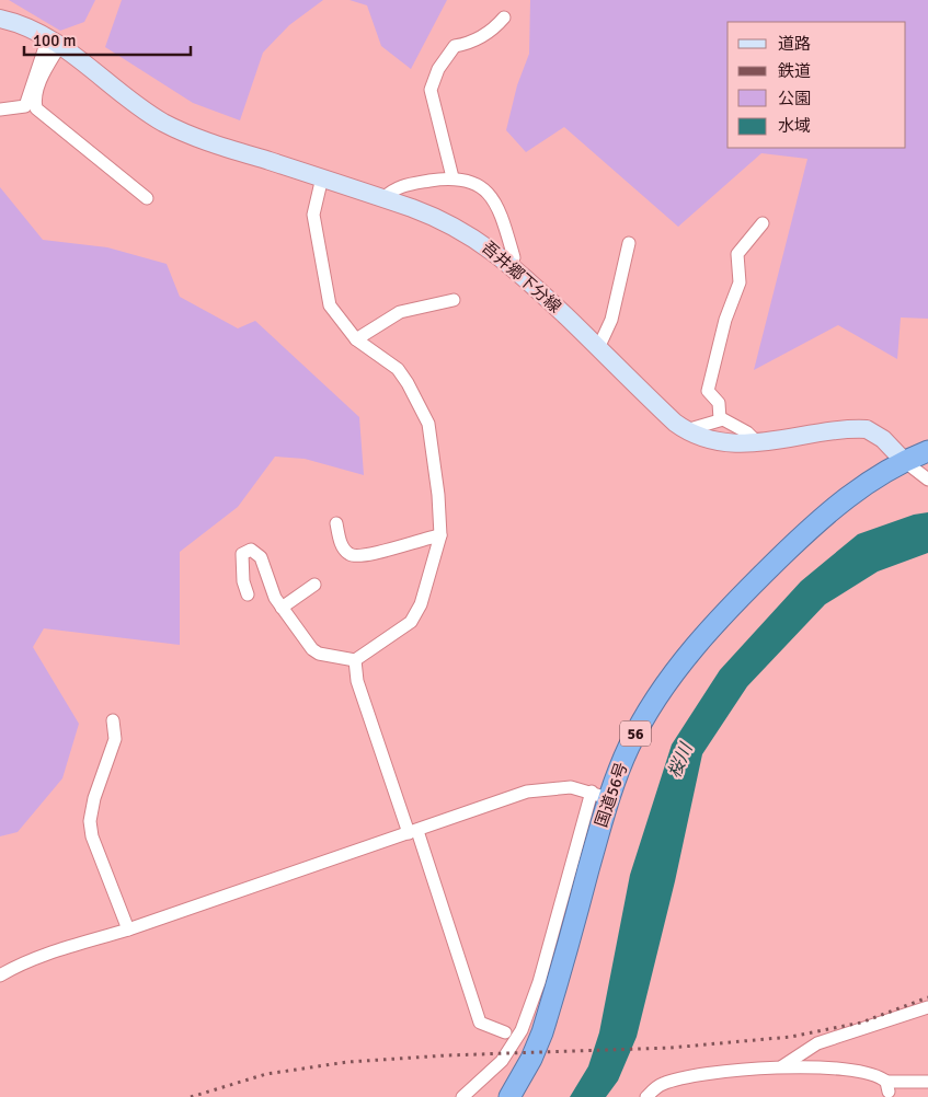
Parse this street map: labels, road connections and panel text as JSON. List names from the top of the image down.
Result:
{
  "streets": {
    "highway": ["56", "国道56号"],
    "main road": ["吾井郷下分線"]
  },
  "crossings": [
    ["吾井郷下分線", "国道56号"]
  ],
  "water": ["桜川"],
  "legend": [
    "道路",
    "鉄道",
    "公園",
    "水域"
  ],
  "scale_bar": "100 m"
}
